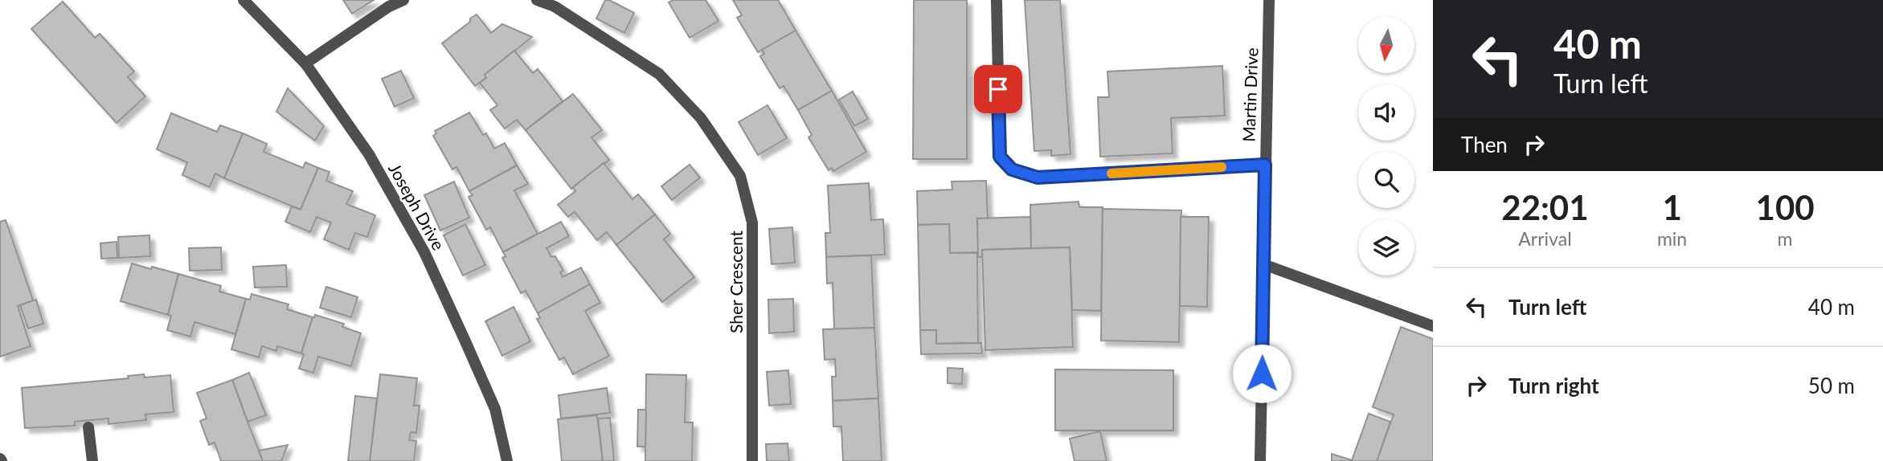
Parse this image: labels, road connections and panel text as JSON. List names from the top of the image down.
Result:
{
  "streets": {
    "street": ["Martin Drive", "Joseph Drive", "Sher Crescent"]
  },
  "north": "bottom",
  "page": {
    "turn": ["40 m", "Turn left"],
    "then": "Then",
    "eta": [
      "22:01",
      "Arrival",
      "1",
      "min",
      "100",
      "m"
    ],
    "list": [
      {
        "name": "Turn left",
        "value": "40 m"
      },
      {
        "name": "Turn right",
        "value": "50 m"
      }
    ]
  }
}
